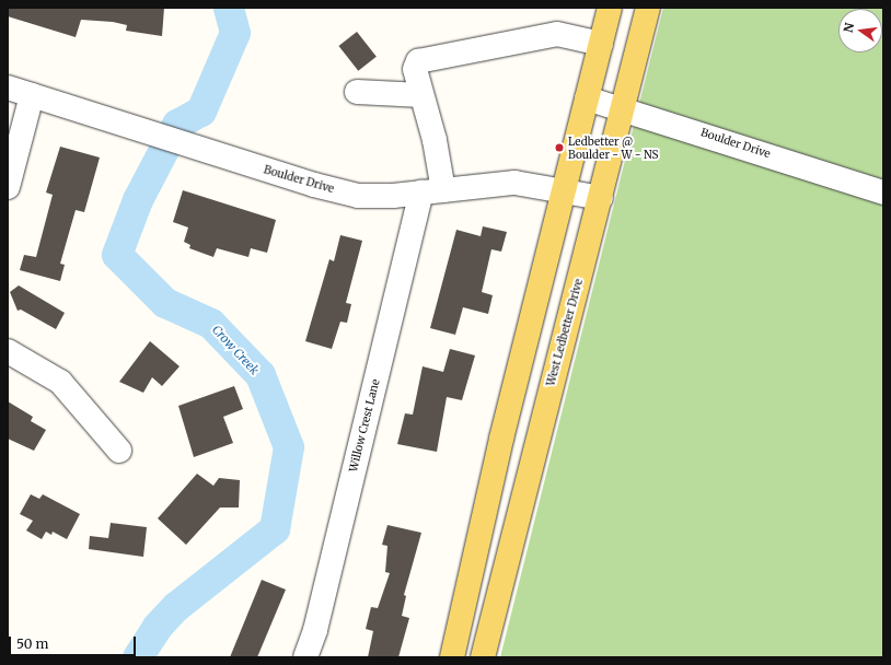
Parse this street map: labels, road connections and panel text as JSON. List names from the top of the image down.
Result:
{
  "streets": {
    "main road": ["West Ledbetter Drive"],
    "street": ["Boulder Drive", "Willow Crest Lane"]
  },
  "crossings": [
    ["Boulder Drive", "West Ledbetter Drive"],
    ["Boulder Drive", "Willow Crest Lane"]
  ],
  "water": ["Crow Creek"],
  "places": ["Ledbetter @ Boulder - W - NS"],
  "scale_bar": "50 m",
  "north": "left"
}
